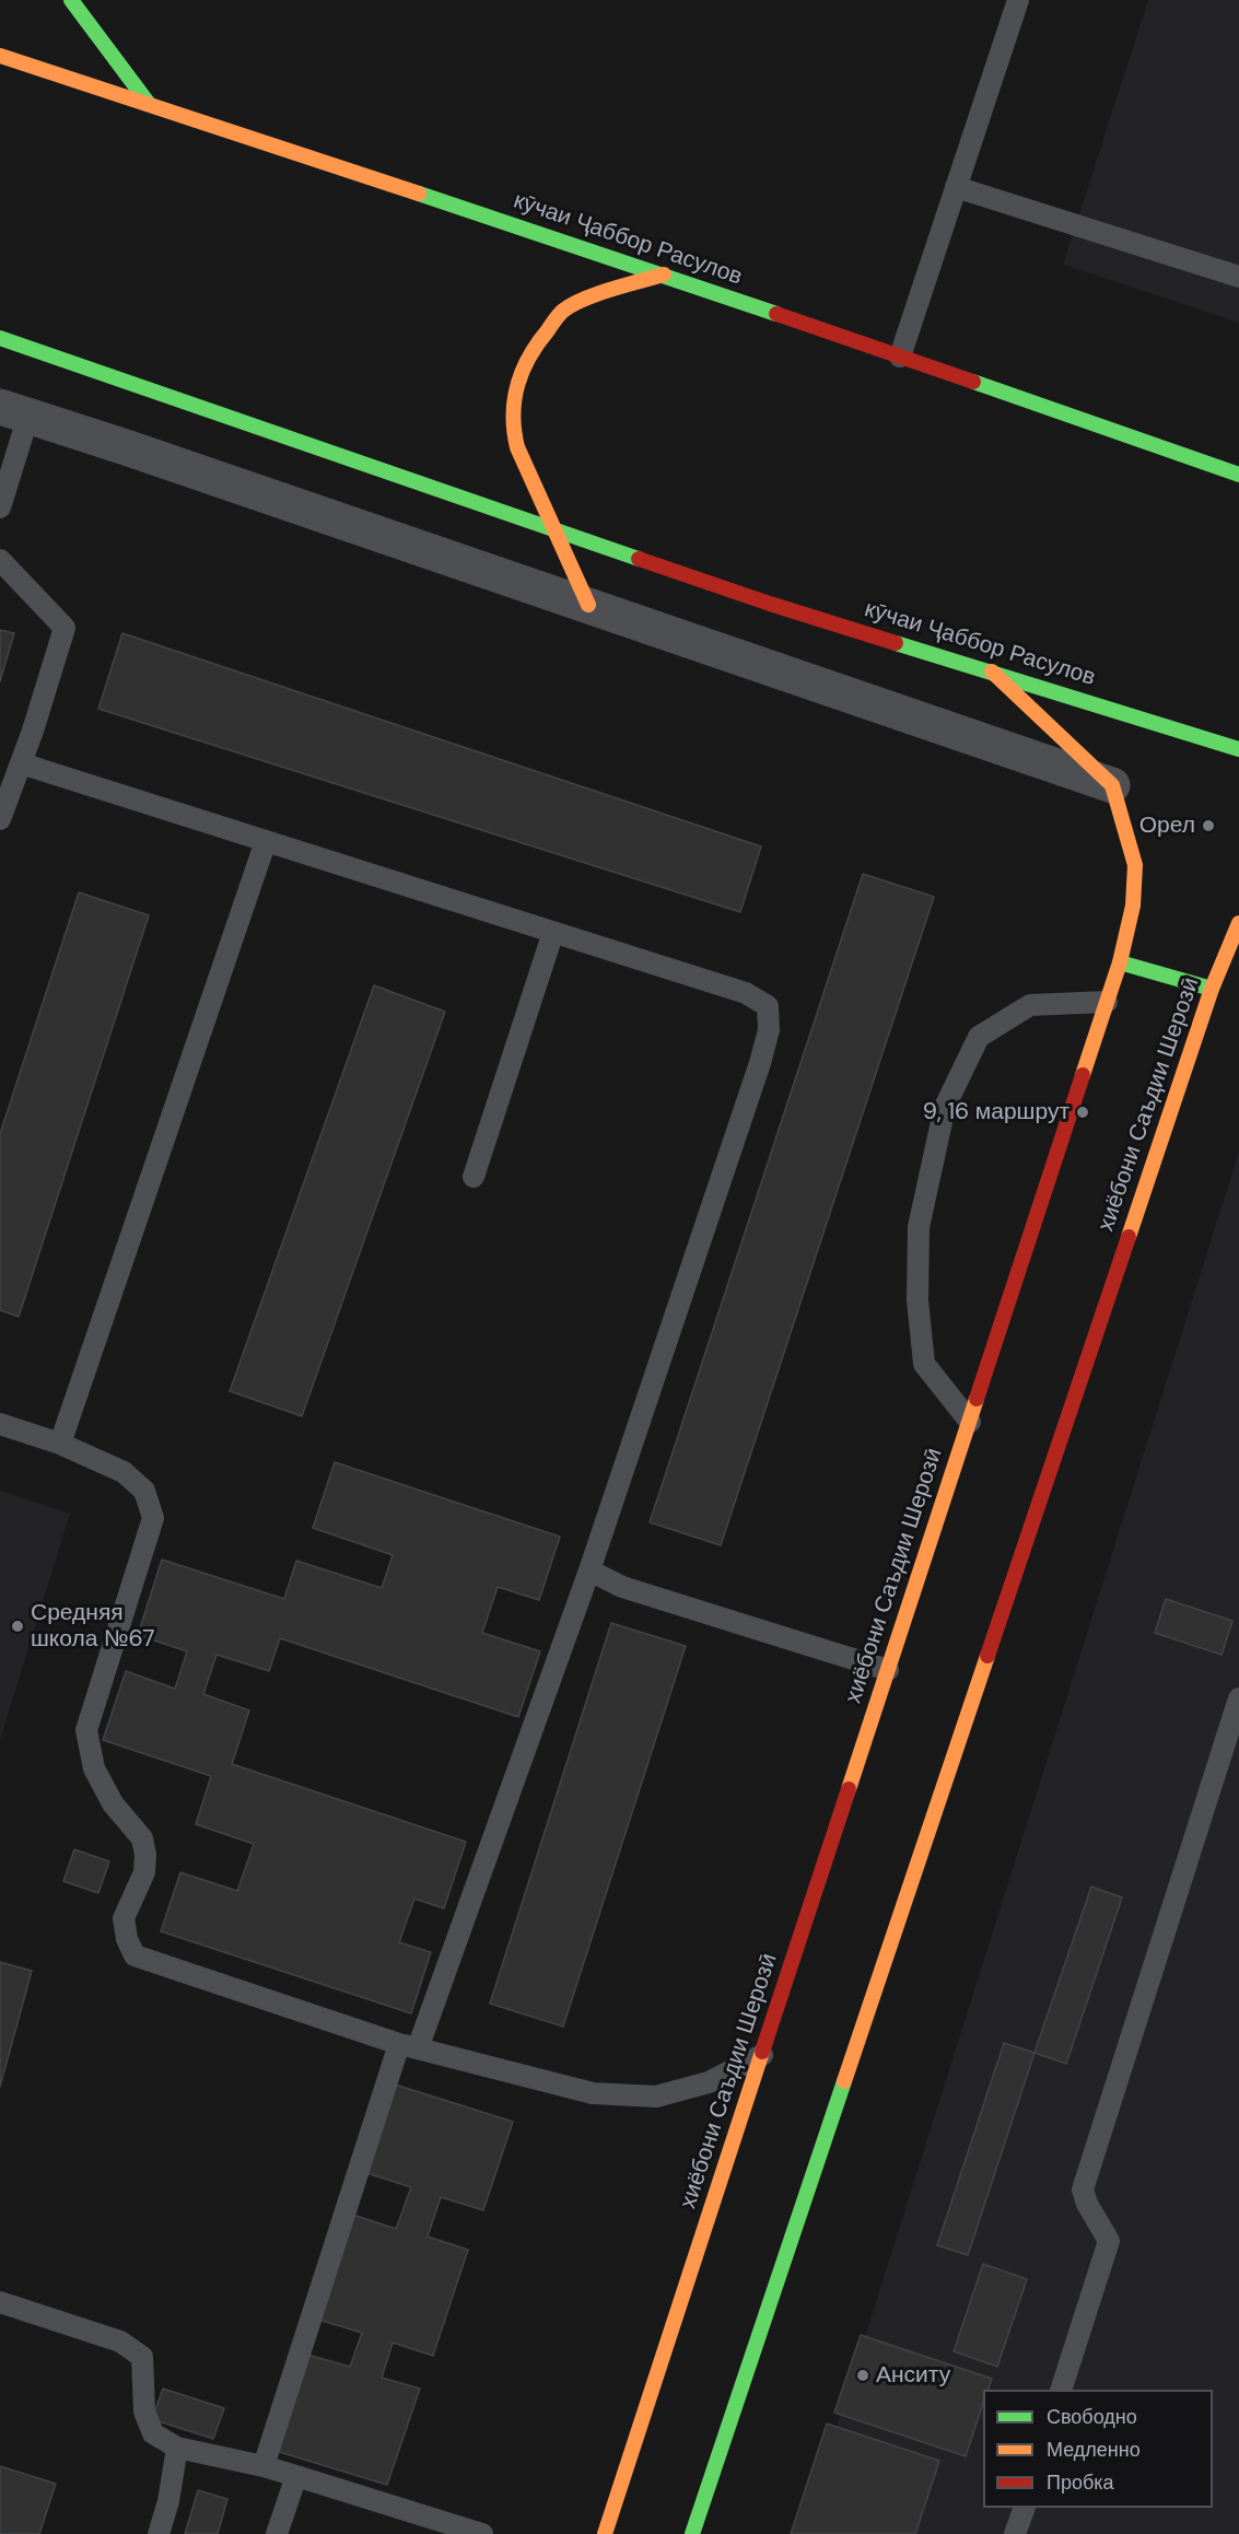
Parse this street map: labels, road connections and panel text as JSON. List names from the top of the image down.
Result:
{
  "streets": {
    "main road": ["кӯчаи Ҷаббор Расулов", "хиёбони Саъдии Шерозӣ"]
  },
  "places": [
    "Орел",
    "9, 16 маршрут",
    "Средняя школа №67",
    "Анситу"
  ],
  "legend": ["Свободно", "Медленно", "Пробка"]
}
